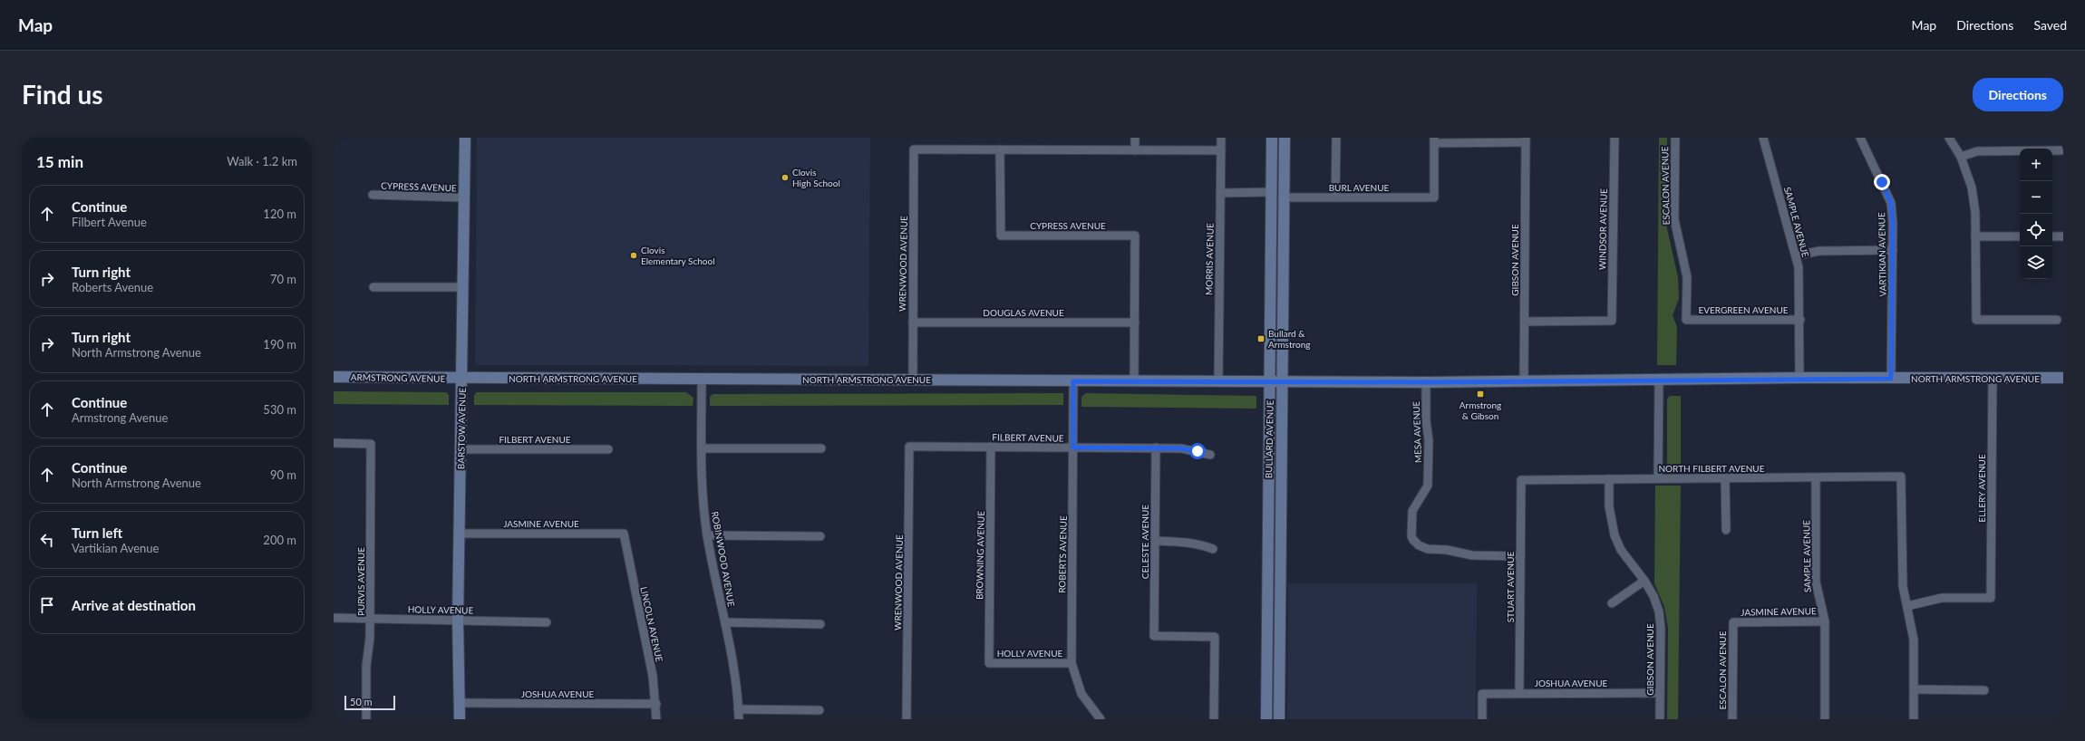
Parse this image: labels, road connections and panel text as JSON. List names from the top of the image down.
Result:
{
  "streets": {
    "street": [
      "ESCALON AVENUE",
      "CYPRESS AVENUE",
      "BURL AVENUE",
      "SAMPLE AVENUE",
      "WINDSOR AVENUE",
      "VARTIKIAN AVENUE",
      "MORRIS AVENUE",
      "GIBSON AVENUE",
      "WRENWOOD AVENUE",
      "EVERGREEN AVENUE",
      "DOUGLAS AVENUE",
      "ARMSTRONG AVENUE",
      "NORTH ARMSTRONG AVENUE",
      "BARSTOW AVENUE",
      "MESA AVENUE",
      "FILBERT AVENUE",
      "BULLARD AVENUE",
      "NORTH FILBERT AVENUE",
      "ELLERY AVENUE",
      "JASMINE AVENUE",
      "CELESTE AVENUE",
      "ROBERTS AVENUE",
      "BROWNING AVENUE",
      "ROBINWOOD AVENUE",
      "PURVIS AVENUE",
      "STUART AVENUE",
      "HOLLY AVENUE",
      "LINCOLN AVENUE",
      "JOSHUA AVENUE"
    ]
  },
  "crossings": [
    ["ESCALON AVENUE", "EVERGREEN AVENUE"],
    ["ESCALON AVENUE", "JASMINE AVENUE"],
    ["CYPRESS AVENUE", "WRENWOOD AVENUE"],
    ["CYPRESS AVENUE", "DOUGLAS AVENUE"],
    ["CYPRESS AVENUE", "BARSTOW AVENUE"],
    ["BURL AVENUE", "BULLARD AVENUE"],
    ["SAMPLE AVENUE", "EVERGREEN AVENUE"],
    ["SAMPLE AVENUE", "NORTH ARMSTRONG AVENUE"],
    ["SAMPLE AVENUE", "NORTH FILBERT AVENUE"],
    ["SAMPLE AVENUE", "JASMINE AVENUE"],
    ["WINDSOR AVENUE", "GIBSON AVENUE"],
    ["VARTIKIAN AVENUE", "NORTH ARMSTRONG AVENUE"],
    ["MORRIS AVENUE", "NORTH ARMSTRONG AVENUE"],
    ["GIBSON AVENUE", "NORTH FILBERT AVENUE"],
    ["GIBSON AVENUE", "JOSHUA AVENUE"],
    ["WRENWOOD AVENUE", "DOUGLAS AVENUE"],
    ["WRENWOOD AVENUE", "NORTH ARMSTRONG AVENUE"],
    ["WRENWOOD AVENUE", "FILBERT AVENUE"],
    ["ARMSTRONG AVENUE", "NORTH ARMSTRONG AVENUE"],
    ["ARMSTRONG AVENUE", "BARSTOW AVENUE"],
    ["NORTH ARMSTRONG AVENUE", "BARSTOW AVENUE"],
    ["NORTH ARMSTRONG AVENUE", "BULLARD AVENUE"],
    ["NORTH ARMSTRONG AVENUE", "ELLERY AVENUE"],
    ["NORTH ARMSTRONG AVENUE", "ROBERTS AVENUE"],
    ["NORTH ARMSTRONG AVENUE", "ROBINWOOD AVENUE"],
    ["BARSTOW AVENUE", "FILBERT AVENUE"],
    ["BARSTOW AVENUE", "JASMINE AVENUE"],
    ["BARSTOW AVENUE", "HOLLY AVENUE"],
    ["BARSTOW AVENUE", "JOSHUA AVENUE"],
    ["MESA AVENUE", "STUART AVENUE"],
    ["FILBERT AVENUE", "CELESTE AVENUE"],
    ["FILBERT AVENUE", "ROBERTS AVENUE"],
    ["FILBERT AVENUE", "BROWNING AVENUE"],
    ["NORTH FILBERT AVENUE", "ELLERY AVENUE"],
    ["NORTH FILBERT AVENUE", "STUART AVENUE"],
    ["JASMINE AVENUE", "LINCOLN AVENUE"],
    ["ROBERTS AVENUE", "HOLLY AVENUE"],
    ["BROWNING AVENUE", "HOLLY AVENUE"],
    ["PURVIS AVENUE", "HOLLY AVENUE"],
    ["STUART AVENUE", "JOSHUA AVENUE"],
    ["LINCOLN AVENUE", "JOSHUA AVENUE"]
  ],
  "places": {
    "other": ["Clovis High School", "Clovis Elementary School"],
    "transit": ["Bullard & Armstrong", "Armstrong & Gibson"]
  },
  "scale_bar": "50 m",
  "page": {
    "header": "Map",
    "nav": ["Map", "Directions", "Saved"],
    "buttons": "Directions",
    "title": "Find us",
    "heading": ["15 min", "Walk · 1.2 km"],
    "map_buttons": ["+", "−"],
    "list": [
      ["Continue", "Filbert Avenue", "120 m"],
      ["Turn right", "Roberts Avenue", "70 m"],
      ["Turn right", "North Armstrong Avenue", "190 m"],
      ["Continue", "Armstrong Avenue", "530 m"],
      ["Continue", "North Armstrong Avenue", "90 m"],
      ["Turn left", "Vartikian Avenue", "200 m"],
      "Arrive at destination"
    ],
    "scale": "50 m"
  }
}
